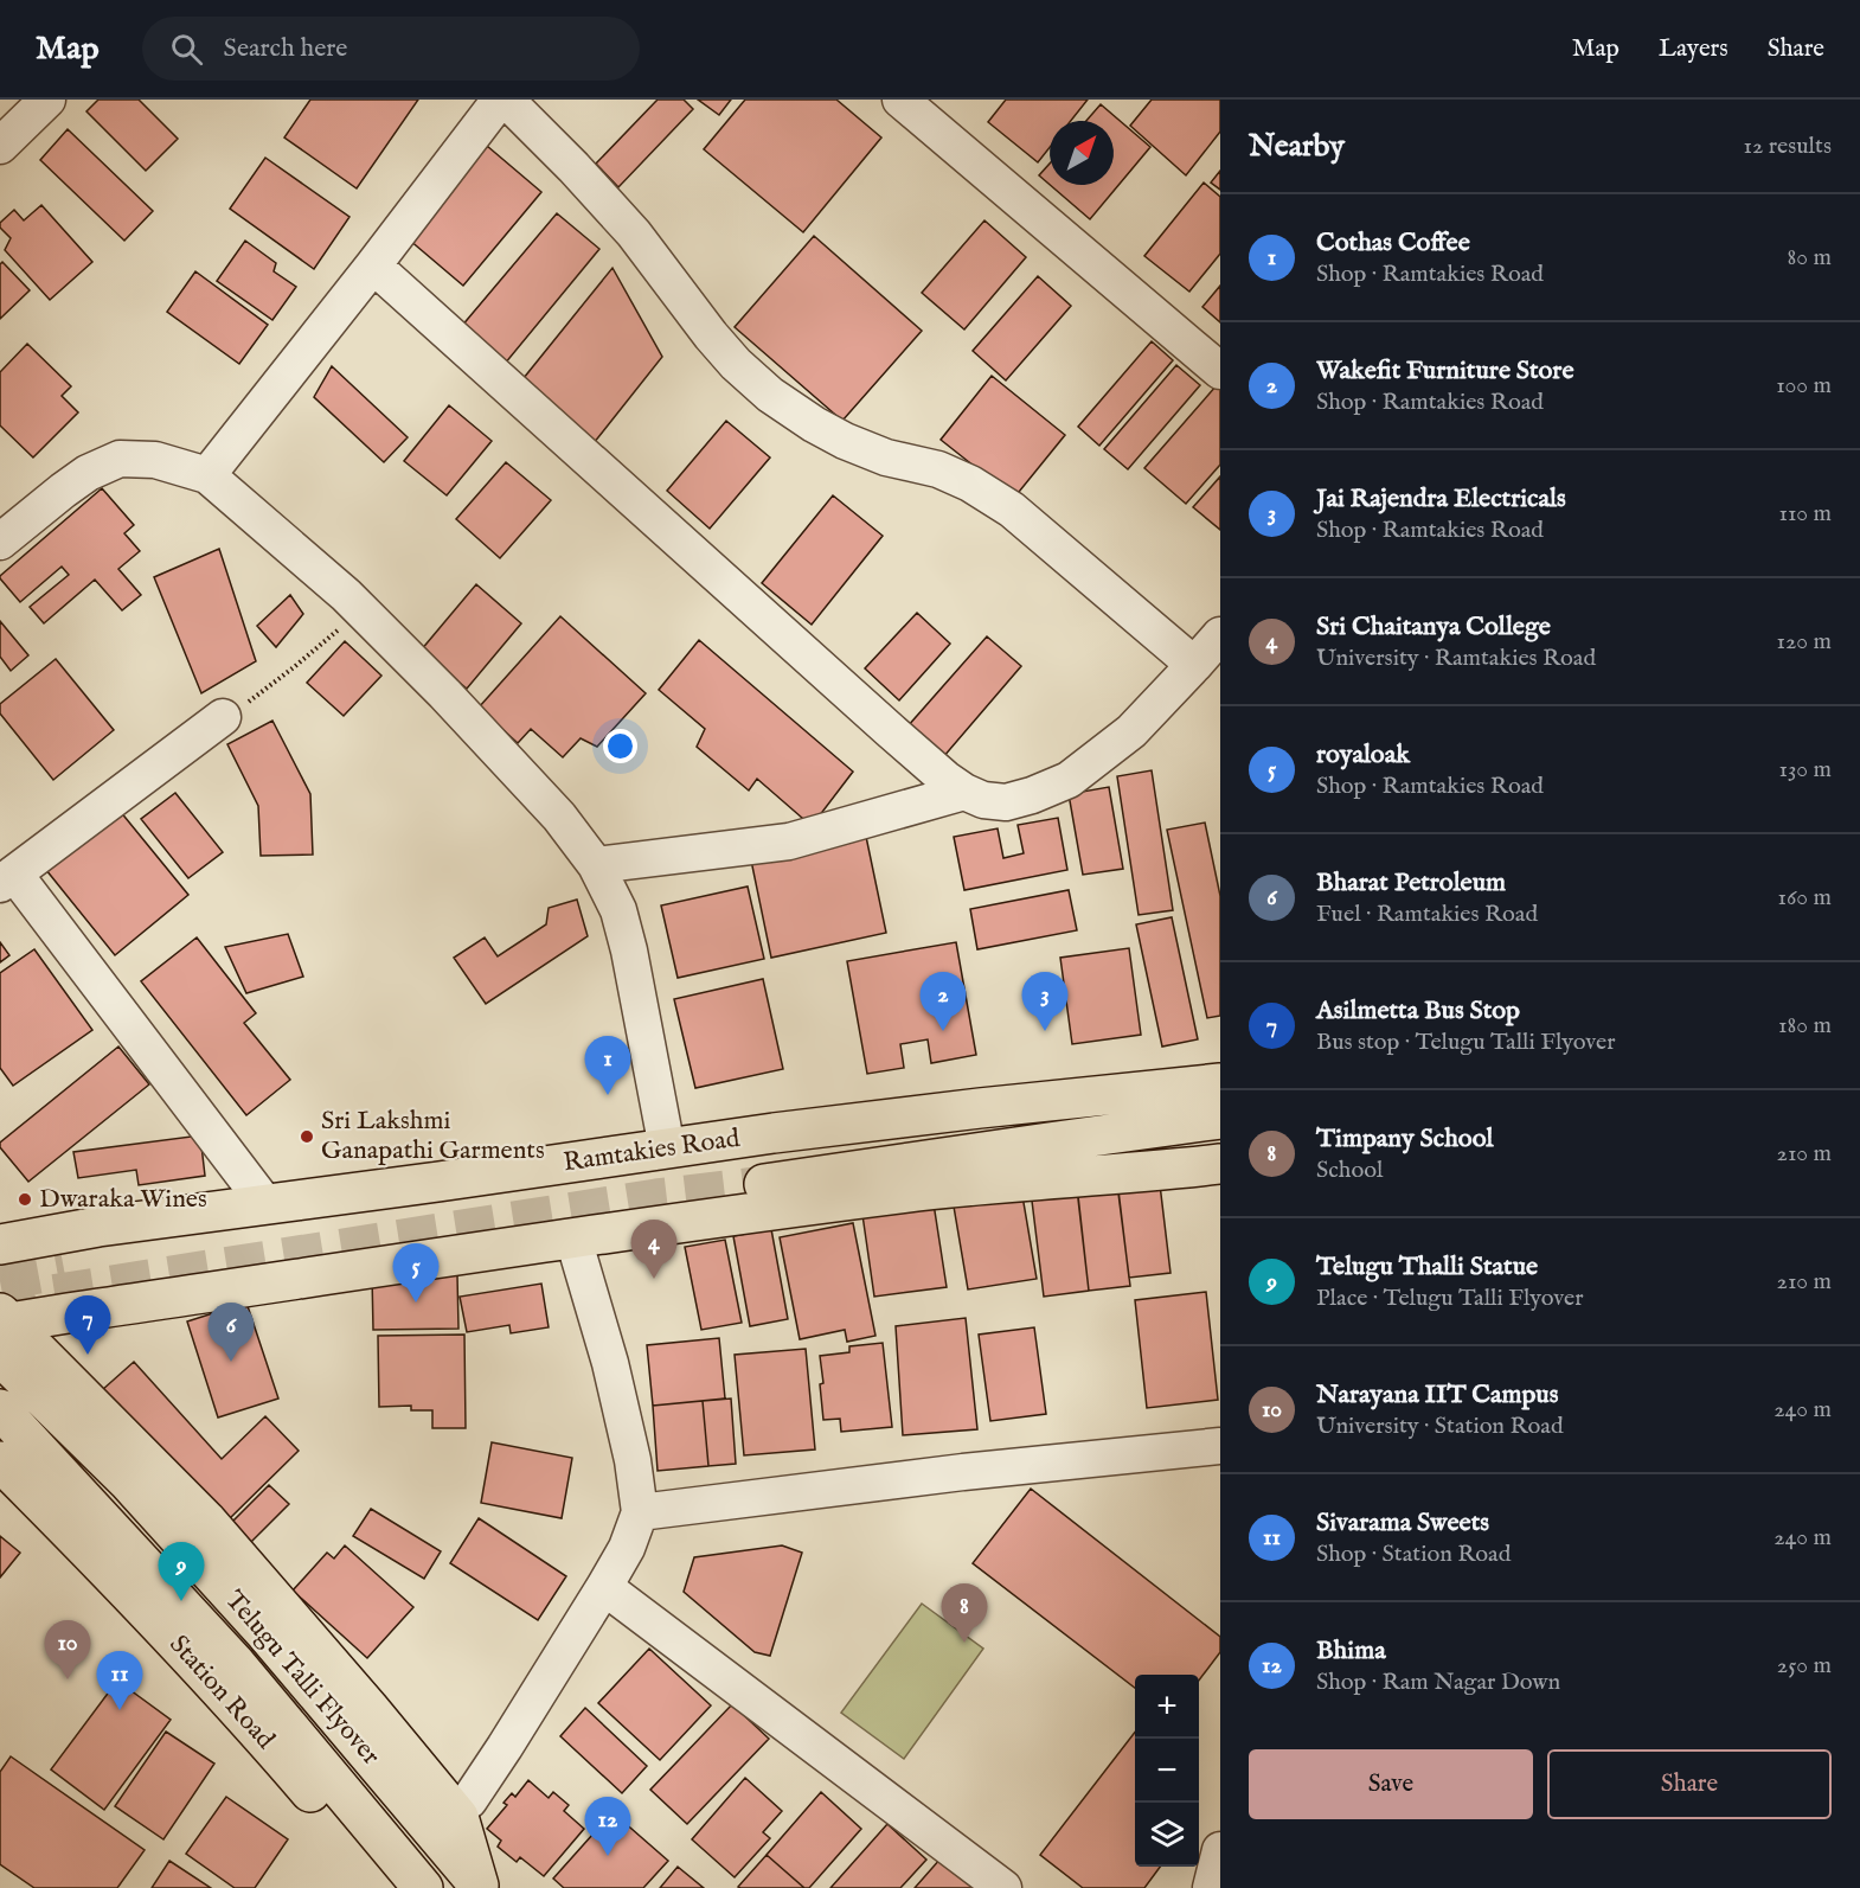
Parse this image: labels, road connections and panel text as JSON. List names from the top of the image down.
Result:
{
  "streets": {
    "main road": ["Ramtakies Road", "Telugu Talli Flyover", "Station Road"]
  },
  "places": ["Sri Lakshmi Ganapathi Garments", "Dwaraka Wines"],
  "north": "top right",
  "page": {
    "header": "Map",
    "search": "Search here",
    "nav": ["Map", "Layers", "Share"],
    "heading": ["Nearby", "12 results"],
    "list": [
      {
        "mark": "1",
        "name": "Cothas Coffee",
        "note": "Shop · Ramtakies Road",
        "value": "80 m"
      },
      {
        "mark": "2",
        "name": "Wakefit Furniture Store",
        "note": "Shop · Ramtakies Road",
        "value": "100 m"
      },
      {
        "mark": "3",
        "name": "Jai Rajendra Electricals",
        "note": "Shop · Ramtakies Road",
        "value": "110 m"
      },
      {
        "mark": "4",
        "name": "Sri Chaitanya College",
        "note": "University · Ramtakies Road",
        "value": "120 m"
      },
      {
        "mark": "5",
        "name": "royaloak",
        "note": "Shop · Ramtakies Road",
        "value": "130 m"
      },
      {
        "mark": "6",
        "name": "Bharat Petroleum",
        "note": "Fuel · Ramtakies Road",
        "value": "160 m"
      },
      {
        "mark": "7",
        "name": "Asilmetta Bus Stop",
        "note": "Bus stop · Telugu Talli Flyover",
        "value": "180 m"
      },
      {
        "mark": "8",
        "name": "Timpany School",
        "note": "School",
        "value": "210 m"
      },
      {
        "mark": "9",
        "name": "Telugu Thalli Statue",
        "note": "Place · Telugu Talli Flyover",
        "value": "210 m"
      },
      {
        "mark": "10",
        "name": "Narayana IIT Campus",
        "note": "University · Station Road",
        "value": "240 m"
      },
      {
        "mark": "11",
        "name": "Sivarama Sweets",
        "note": "Shop · Station Road",
        "value": "240 m"
      },
      {
        "mark": "12",
        "name": "Bhima",
        "note": "Shop · Ram Nagar Down",
        "value": "250 m"
      }
    ],
    "pins": [
      "2",
      "3",
      "1",
      "4",
      "5",
      "7",
      "6",
      "9",
      "8",
      "10",
      "11",
      "12"
    ],
    "map_buttons": ["+", "−"],
    "buttons": ["Save", "Share"]
  }
}
